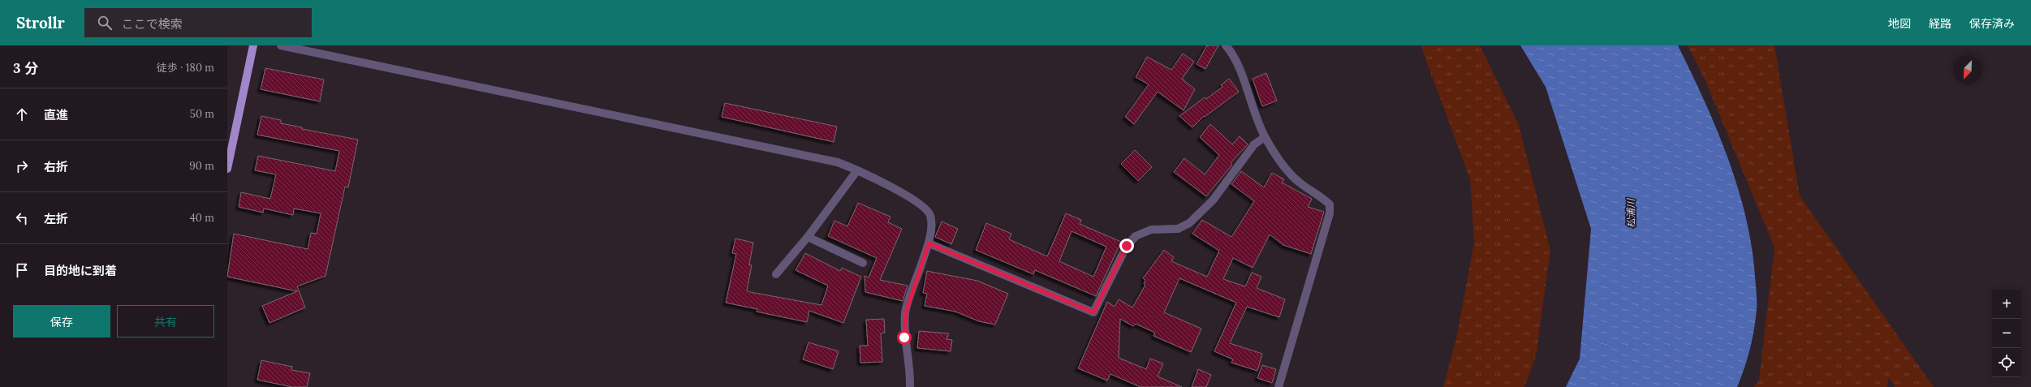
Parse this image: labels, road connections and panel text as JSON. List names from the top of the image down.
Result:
{
  "water": ["松浦川"],
  "north": "bottom left",
  "page": {
    "header": "Strollr",
    "search": "ここで検索",
    "nav": ["地図", "経路", "保存済み"],
    "heading": ["3 分", "徒歩 · 180 m"],
    "list": [
      ["直進", "50 m"],
      ["右折", "90 m"],
      ["左折", "40 m"],
      "目的地に到着"
    ],
    "map_buttons": ["+", "−"],
    "buttons": ["保存", "共有"]
  }
}
